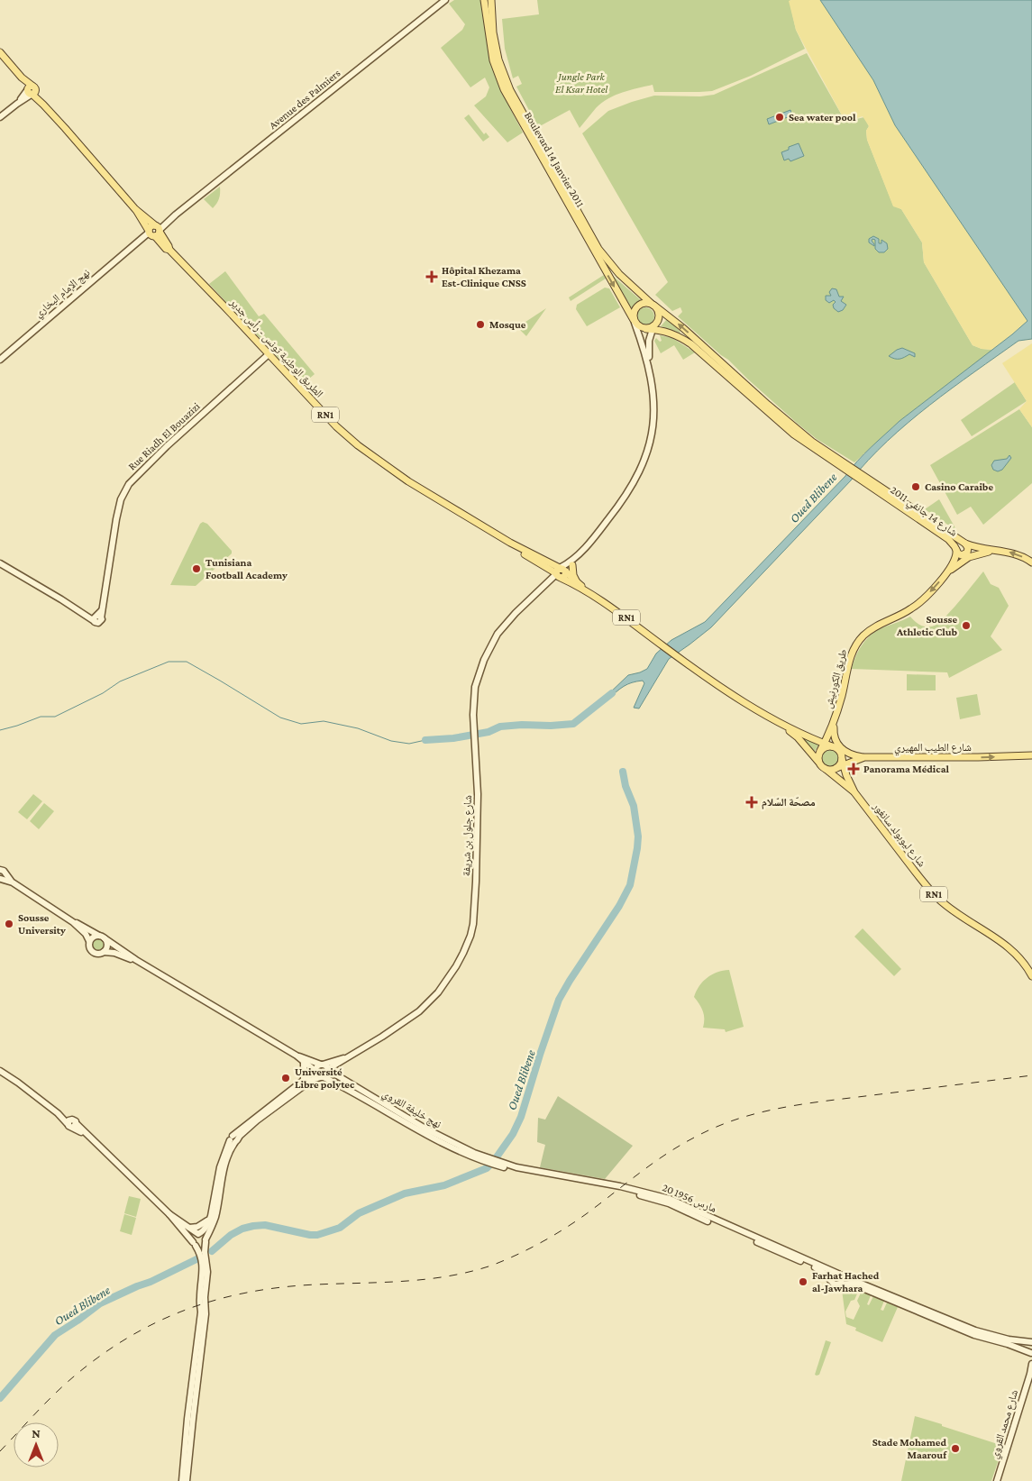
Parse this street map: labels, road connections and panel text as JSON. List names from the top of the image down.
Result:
{
  "streets": {
    "main road": [
      "Avenue des Palmiers",
      "Boulevard 14 Janvier 2011",
      "نهج الإمام البخاري",
      "الطريق الوطنية تونس - رأس جدير",
      "RN1",
      "Rue Riadh El Bouazizi",
      "شارع 14 جانفي 2011",
      "طريق الكورنيش",
      "شارع الطيب المهيري",
      "شارع ليوبولد سانغور",
      "شارع جلول بن شريفة",
      "نهج خليفة القروي",
      "20 مارس 1956",
      "شارع محمد القروي"
    ]
  },
  "crossings": [
    ["Avenue des Palmiers", "نهج الإمام البخاري"],
    ["Avenue des Palmiers", "الطريق الوطنية تونس - رأس جدير"],
    ["نهج الإمام البخاري", "الطريق الوطنية تونس - رأس جدير"],
    ["الطريق الوطنية تونس - رأس جدير", "RN1"],
    ["الطريق الوطنية تونس - رأس جدير", "Rue Riadh El Bouazizi"],
    ["الطريق الوطنية تونس - رأس جدير", "طريق الكورنيش"],
    ["الطريق الوطنية تونس - رأس جدير", "شارع الطيب المهيري"],
    ["الطريق الوطنية تونس - رأس جدير", "شارع ليوبولد سانغور"],
    ["الطريق الوطنية تونس - رأس جدير", "شارع جلول بن شريفة"],
    ["RN1", "طريق الكورنيش"],
    ["RN1", "شارع الطيب المهيري"],
    ["RN1", "شارع ليوبولد سانغور"],
    ["شارع 14 جانفي 2011", "طريق الكورنيش"],
    ["طريق الكورنيش", "شارع الطيب المهيري"],
    ["طريق الكورنيش", "شارع ليوبولد سانغور"],
    ["شارع الطيب المهيري", "شارع ليوبولد سانغور"],
    ["شارع جلول بن شريفة", "نهج خليفة القروي"]
  ],
  "one_way": ["طريق الكورنيش", "شارع الطيب المهيري"],
  "water": ["Oued Blibene"],
  "parks": ["Jungle Park El Ksar Hotel"],
  "places": {
    "other": [
      "Sea water pool",
      "Mosque",
      "Casino Caraibe",
      "Tunisiana Football Academy",
      "Sousse Athletic Club",
      "Sousse University",
      "Université Libre polytec",
      "Farhat Hached al-Jawhara",
      "Stade Mohamed Maarouf"
    ],
    "health": ["Hôpital Khezama Est-Clinique CNSS", "Panorama Médical", "مصحّة السّلام"]
  },
  "north": "top"
}
